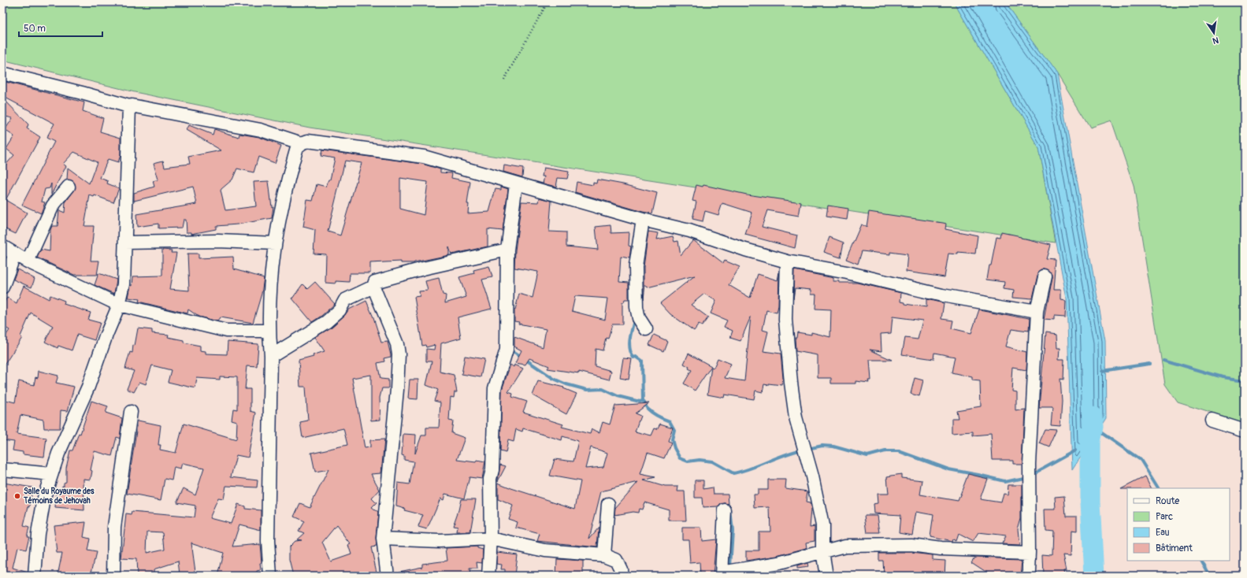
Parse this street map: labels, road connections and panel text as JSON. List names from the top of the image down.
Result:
{
  "places": ["Salle du Royaume des Témoins de Jehovah"],
  "legend": [
    "Route",
    "Parc",
    "Eau",
    "Bâtiment"
  ],
  "scale_bar": "50 m",
  "north": "bottom"
}
